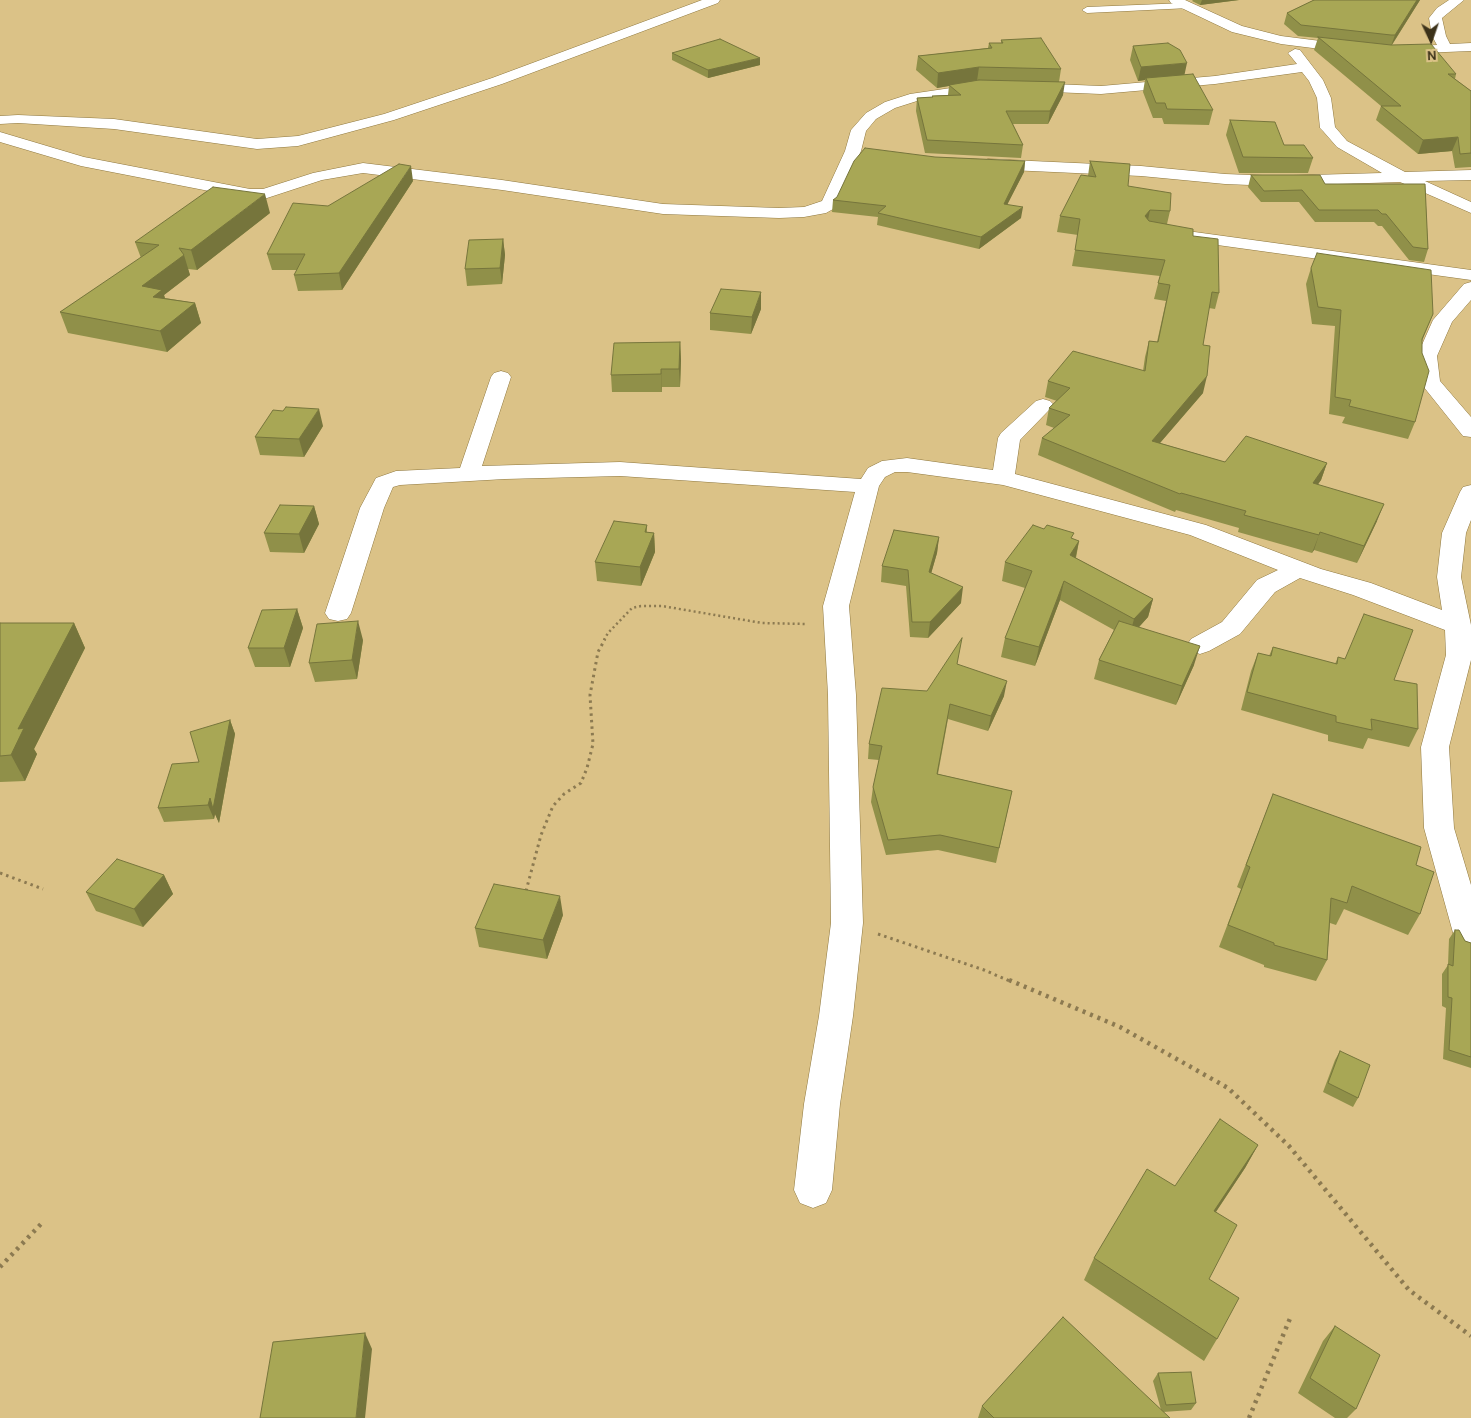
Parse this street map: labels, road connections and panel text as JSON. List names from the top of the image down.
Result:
{
  "north": "bottom"
}
